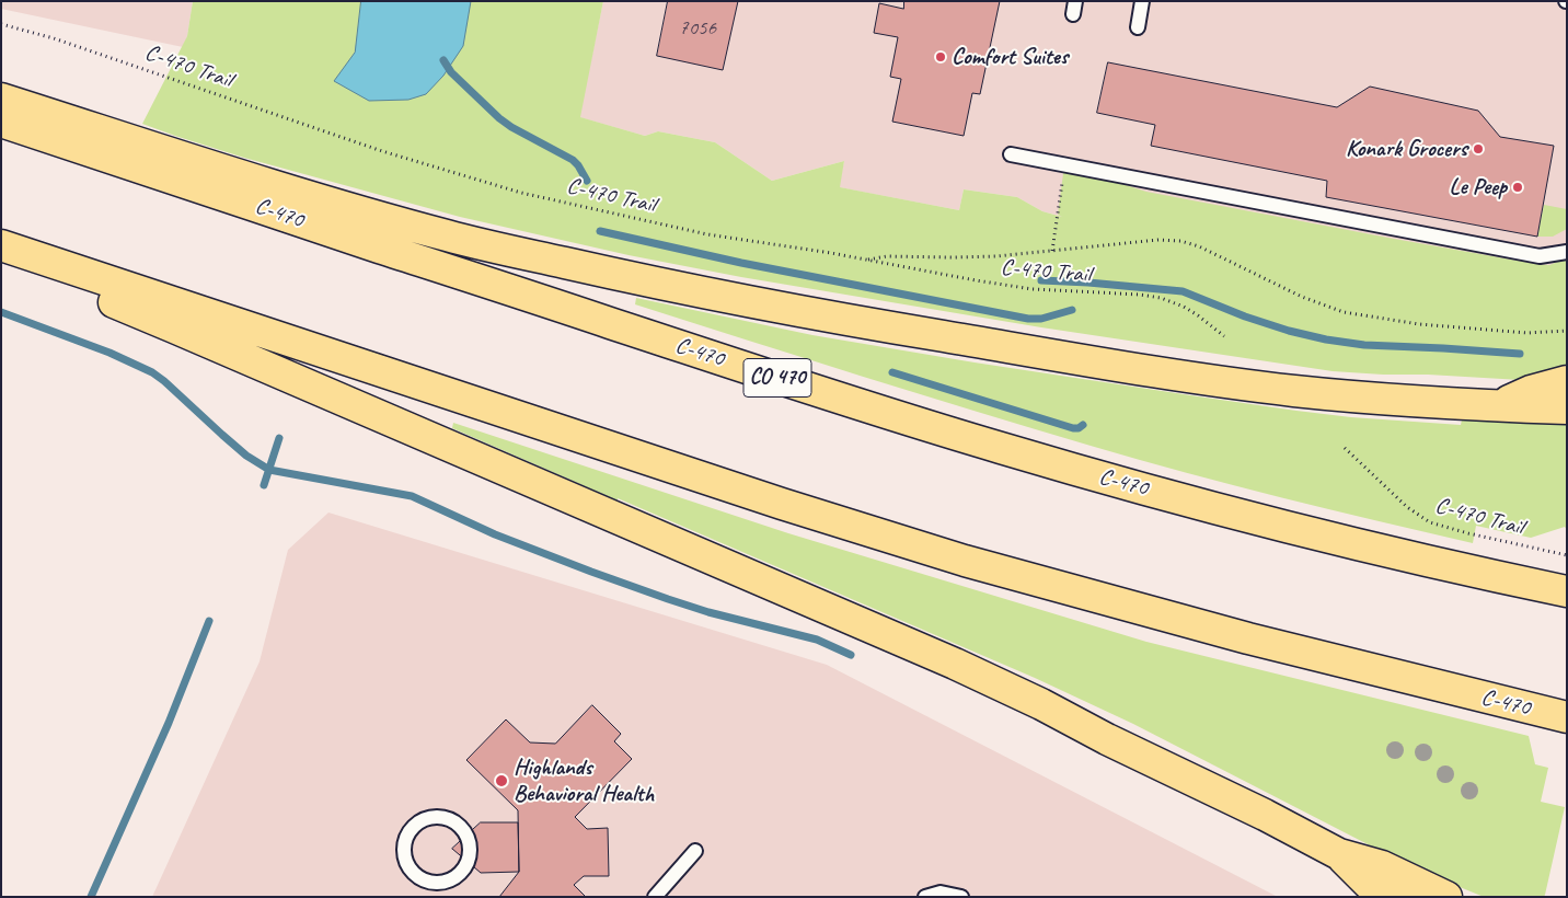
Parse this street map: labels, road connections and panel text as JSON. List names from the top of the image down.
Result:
{
  "streets": {
    "highway": ["C-470", "CO 470"],
    "path": ["C-470 Trail"]
  },
  "places": [
    "Comfort Suites",
    "Konark Grocers",
    "Le Peep",
    "Highlands Behavioral Health"
  ],
  "house_numbers": ["7056"]
}
